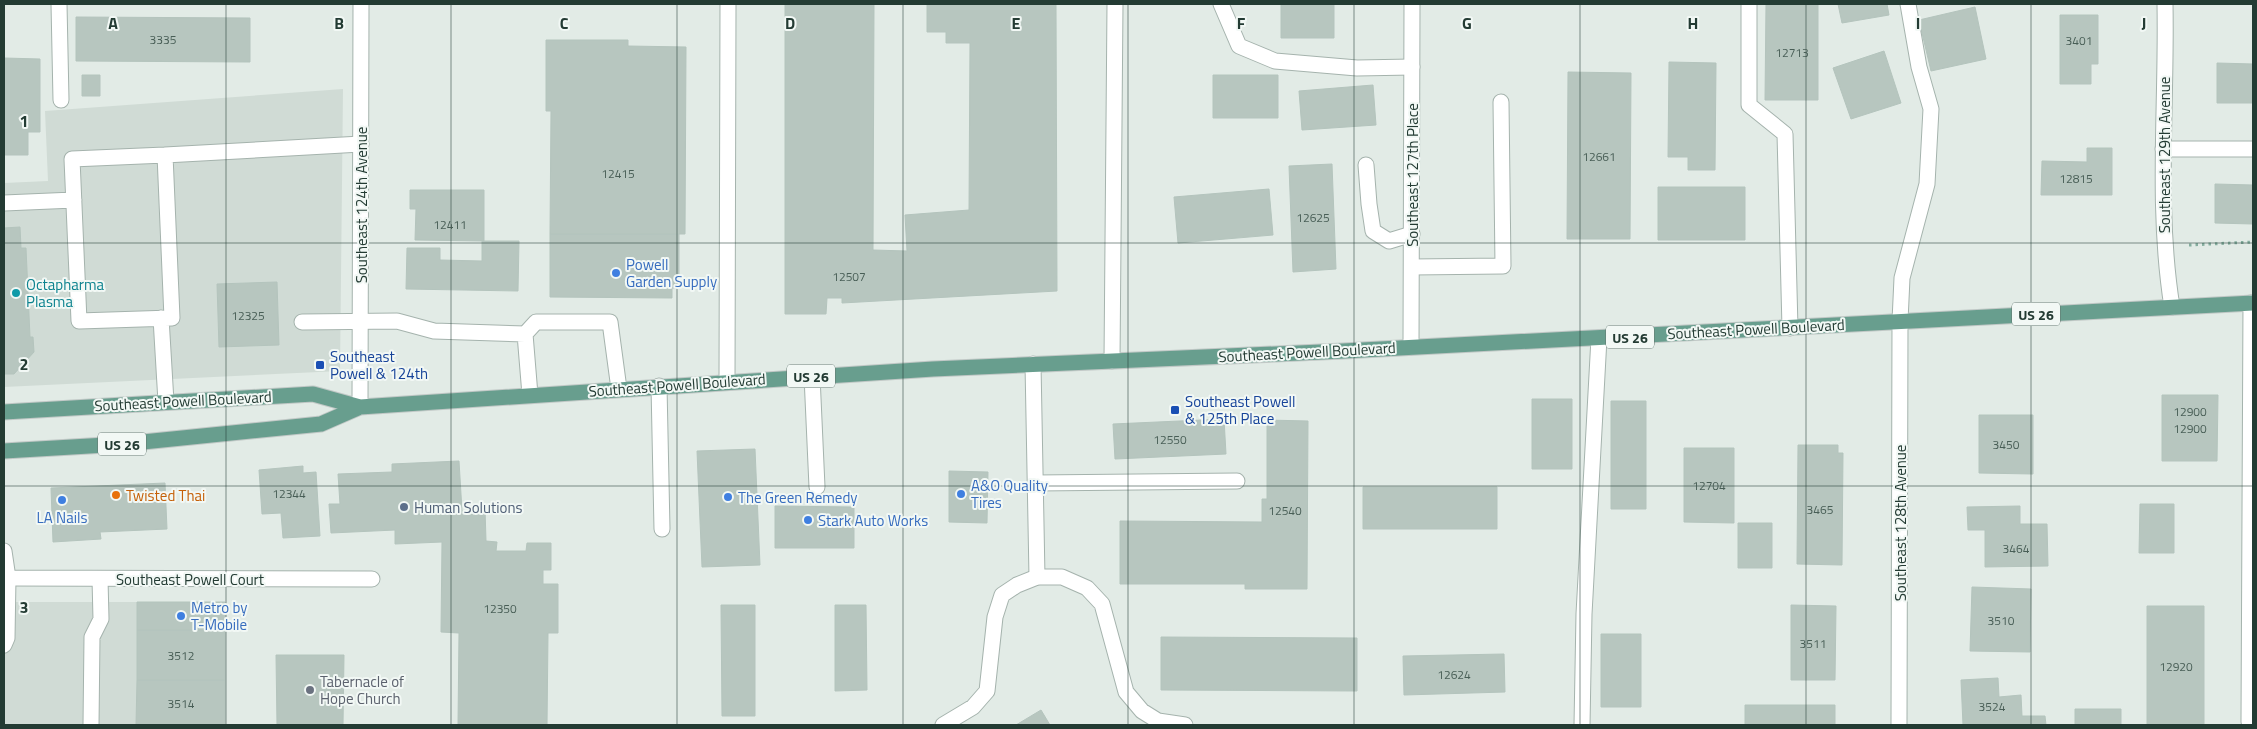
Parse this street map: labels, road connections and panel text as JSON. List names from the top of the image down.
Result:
{
  "streets": {
    "main road": ["US 26", "Southeast Powell Boulevard"],
    "street": [
      "Southeast 129th Avenue",
      "Southeast 127th Place",
      "Southeast 124th Avenue",
      "Southeast 128th Avenue",
      "Southeast Powell Court"
    ]
  },
  "crossings": [
    ["Southeast 129th Avenue", "Southeast Powell Boulevard"],
    ["Southeast 127th Place", "Southeast Powell Boulevard"],
    ["Southeast 124th Avenue", "Southeast Powell Boulevard"],
    ["Southeast Powell Boulevard", "Southeast 128th Avenue"]
  ],
  "places": {
    "other": [
      "Powell Garden Supply",
      "Octapharma Plasma",
      "A&O Quality Tires",
      "Twisted Thai",
      "The Green Remedy",
      "LA Nails",
      "Human Solutions",
      "Stark Auto Works",
      "Metro by T-Mobile",
      "Tabernacle of Hope Church"
    ],
    "transit": ["Southeast Powell & 124th", "Southeast Powell & 125th Place"]
  },
  "house_numbers": [
    "3335",
    "3401",
    "12713",
    "12661",
    "12415",
    "12815",
    "12625",
    "12411",
    "12507",
    "12325",
    "12900",
    "12900",
    "12550",
    "3450",
    "12704",
    "12344",
    "3465",
    "12540",
    "3464",
    "12350",
    "3510",
    "3511",
    "3512",
    "12920",
    "12624",
    "3514",
    "3524"
  ],
  "grid": {
    "columns": [
      "A",
      "B",
      "C",
      "D",
      "E",
      "F",
      "G",
      "H",
      "I",
      "J"
    ],
    "rows": ["1", "2", "3"]
  }
}
